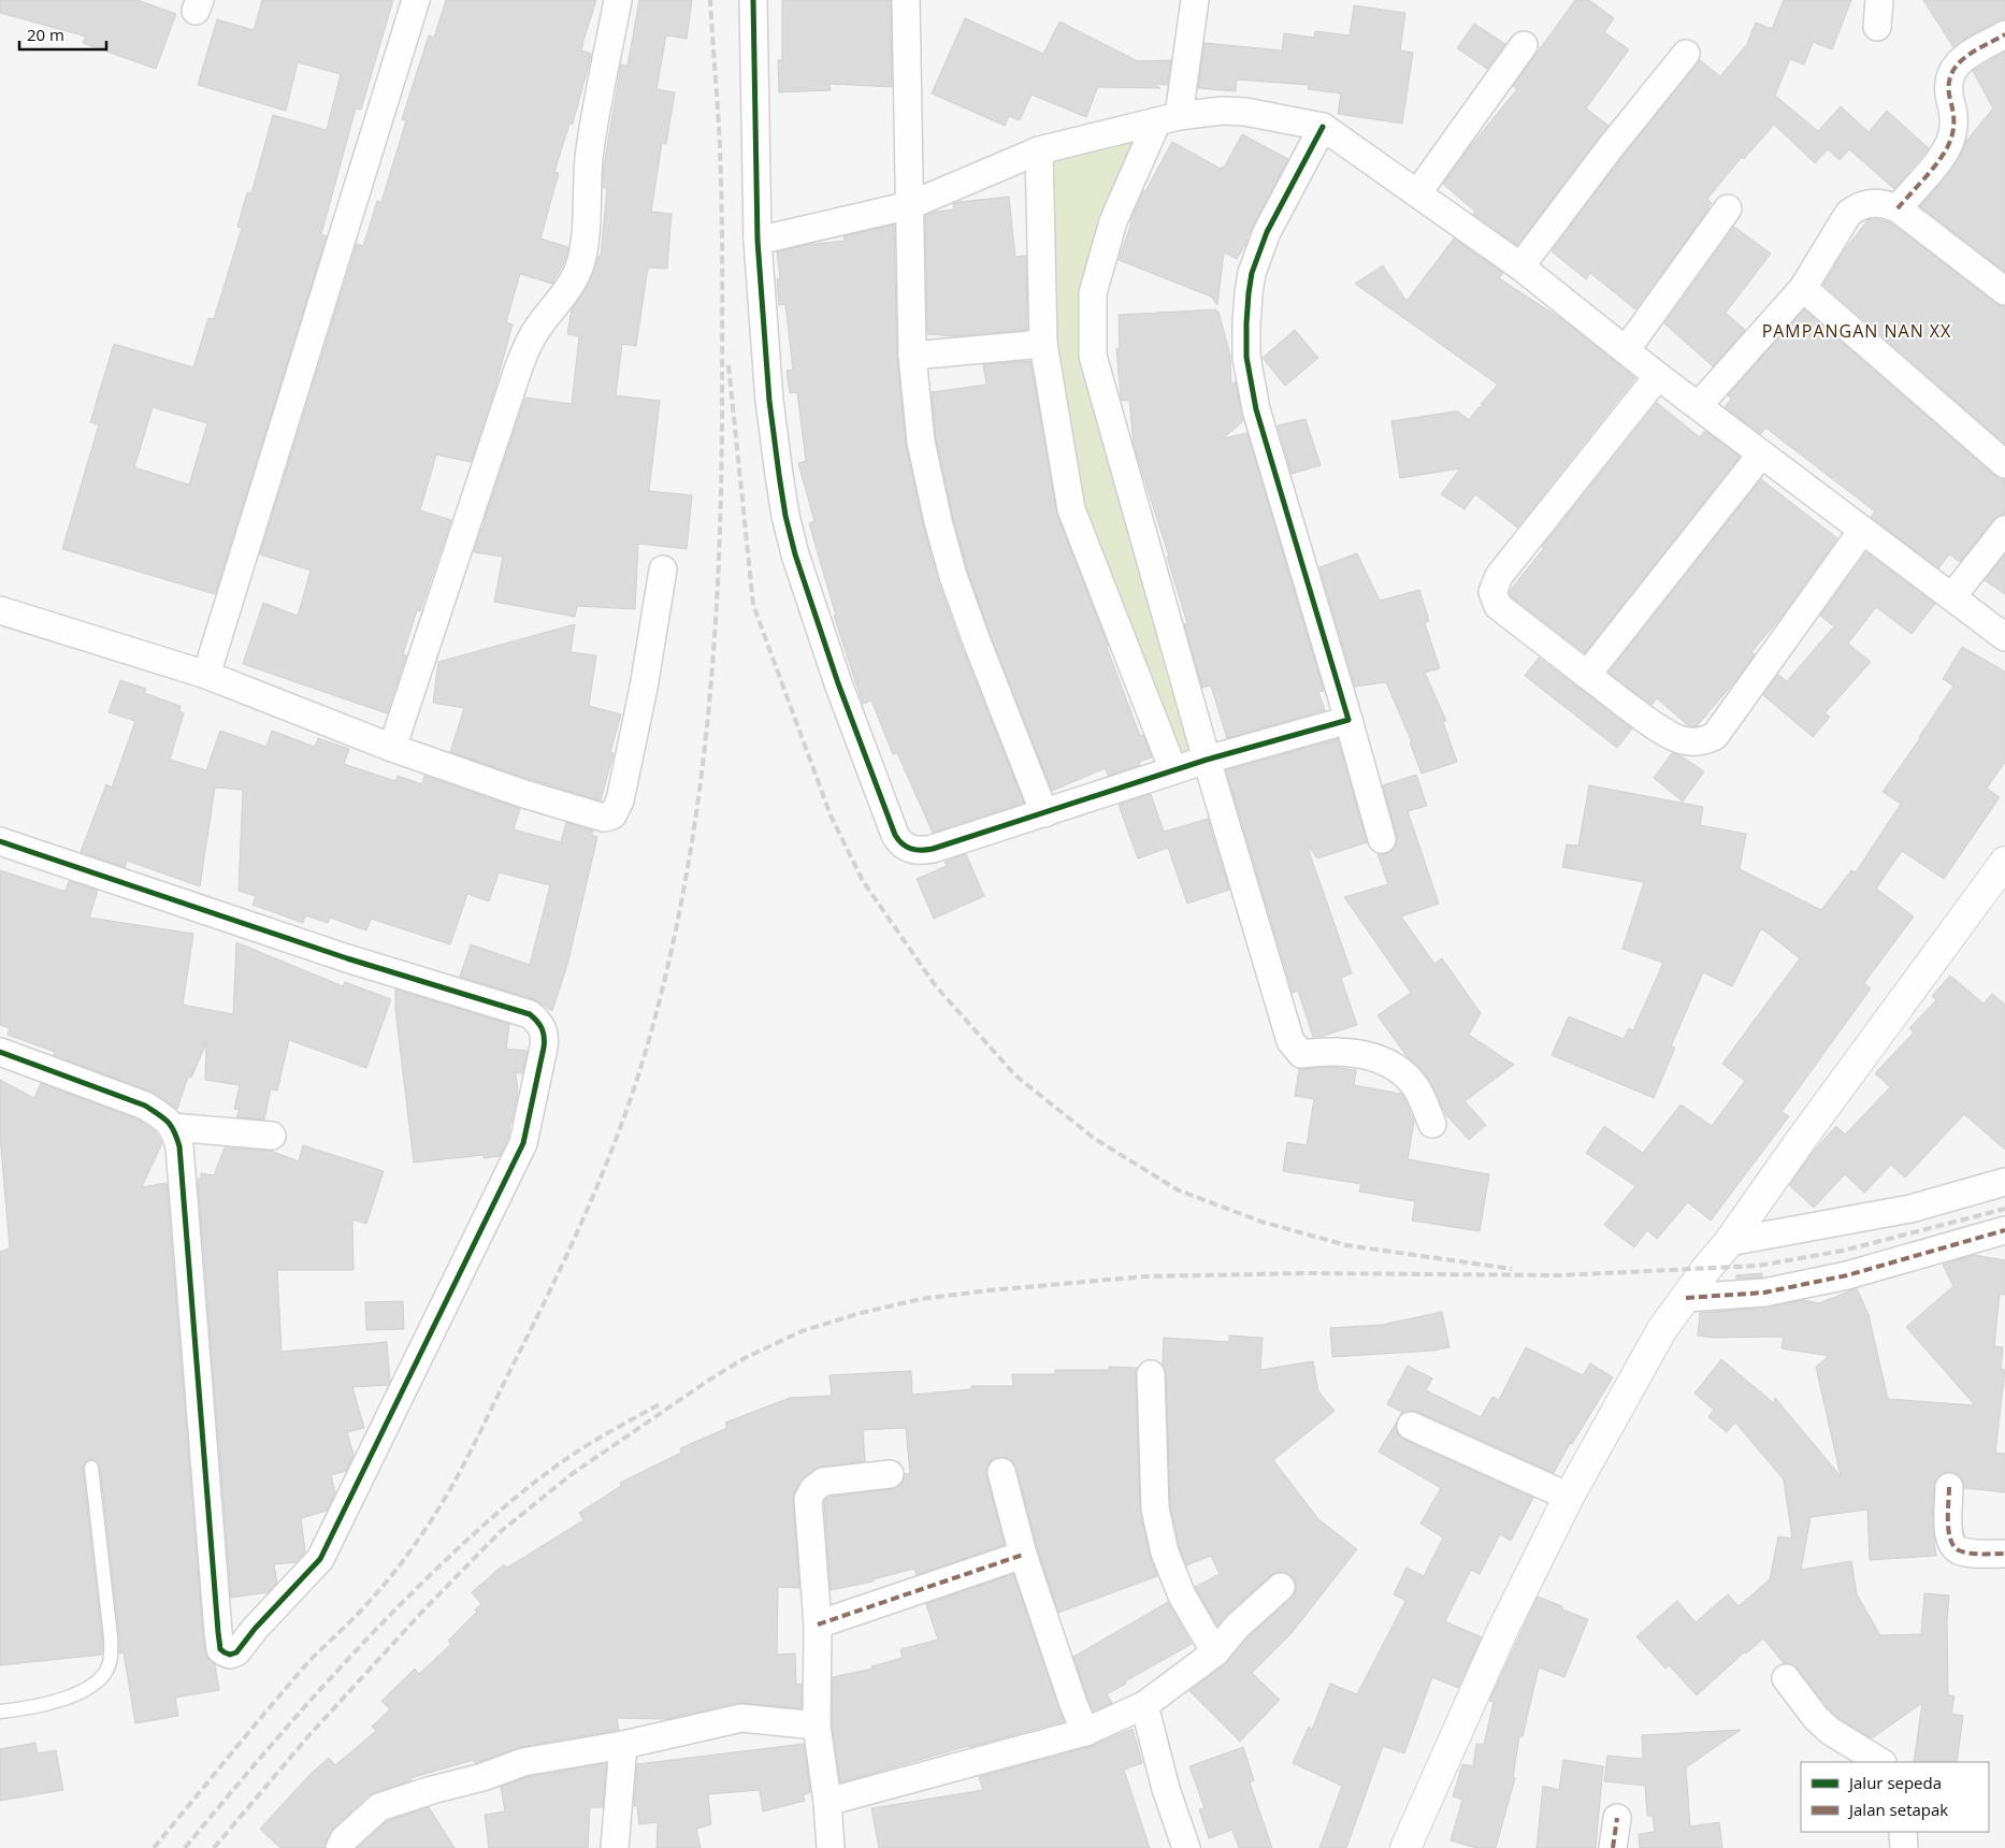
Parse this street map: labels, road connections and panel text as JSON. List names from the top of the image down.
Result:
{
  "districts": ["PAMPANGAN NAN XX"],
  "legend": ["Jalur sepeda", "Jalan setapak"],
  "scale_bar": "20 m"
}
